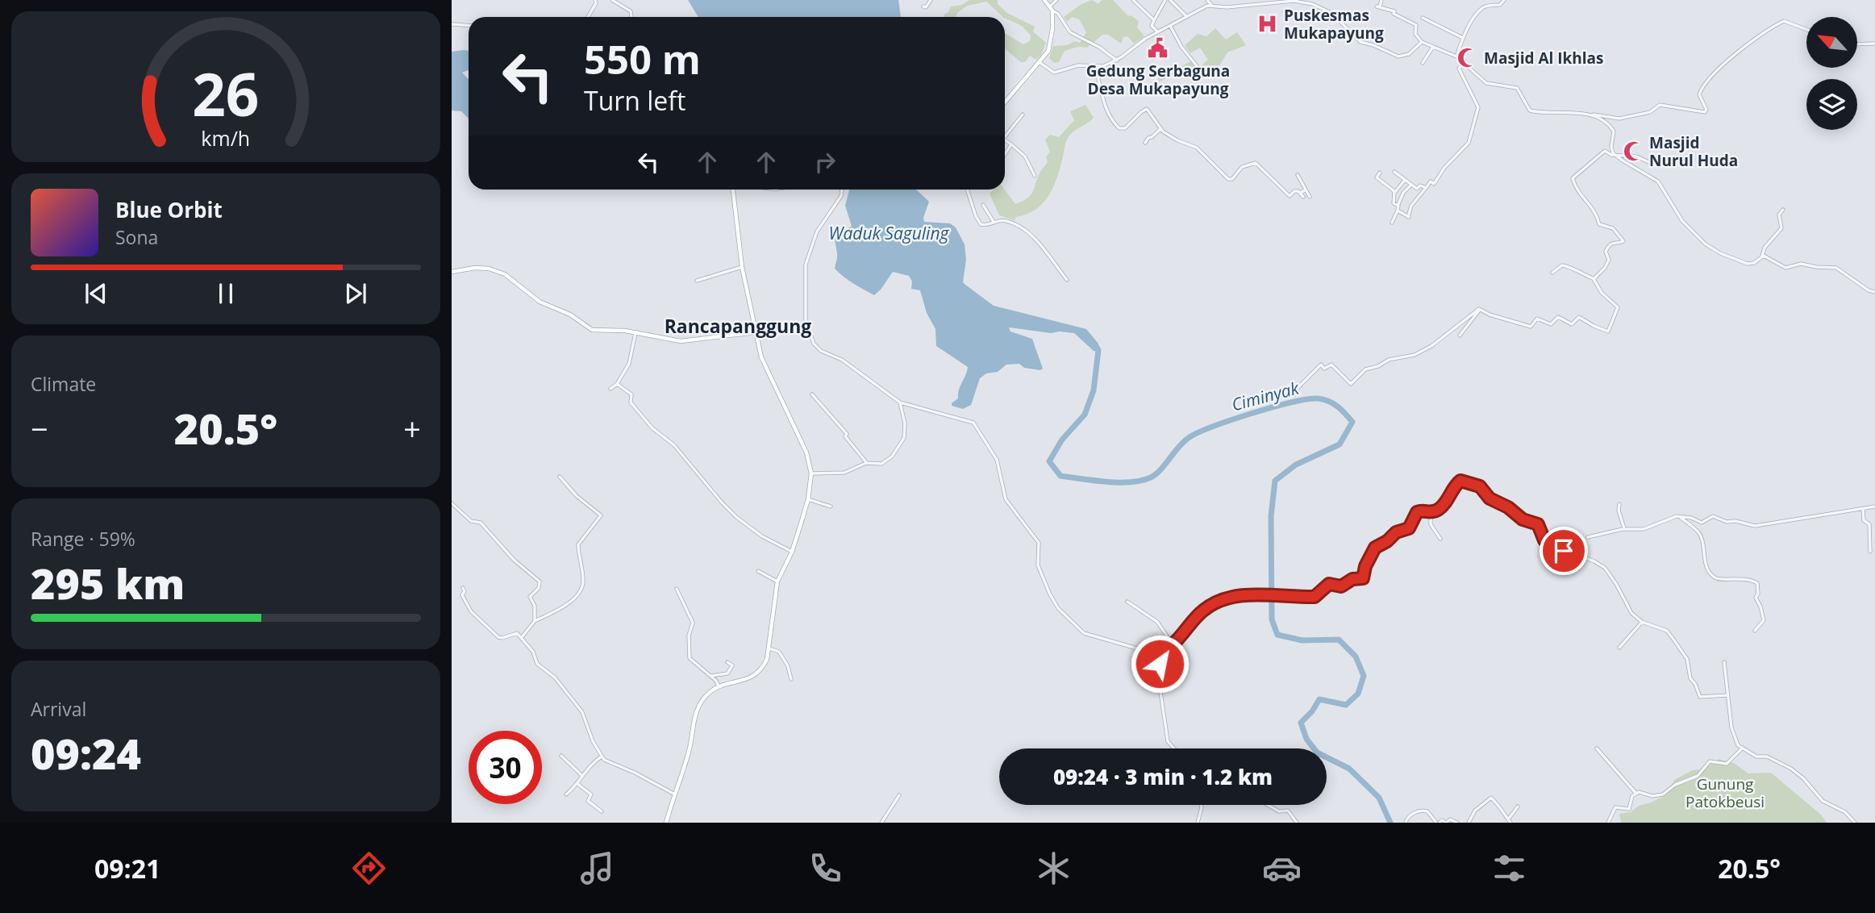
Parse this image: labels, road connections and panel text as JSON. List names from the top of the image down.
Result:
{
  "districts": ["Rancapanggung"],
  "water": ["Waduk Saguling", "Ciminyak"],
  "parks": ["Gunung Patokbeusi"],
  "places": {
    "hospital": ["Puskesmas Mukapayung"],
    "public building": ["Gedung Serbaguna Desa Mukapayung"],
    "mosque": ["Masjid Al Ikhlas", "Masjid Nurul Huda"]
  },
  "north": "top left",
  "page": {
    "turn": ["550 m", "Turn left"],
    "song": ["Blue Orbit", "Sona"],
    "tile": [
      "Climate",
      ["Range · 59%", "295 km"],
      ["Arrival", "09:24"]
    ],
    "heat": ["−", "20.5°", "+"],
    "limit": "30",
    "trip": "09:24 · 3 min · 1.2 km",
    "tabs": ["09:21", "20.5°"],
    "gauge": ["26", "km/h"]
  }
}
